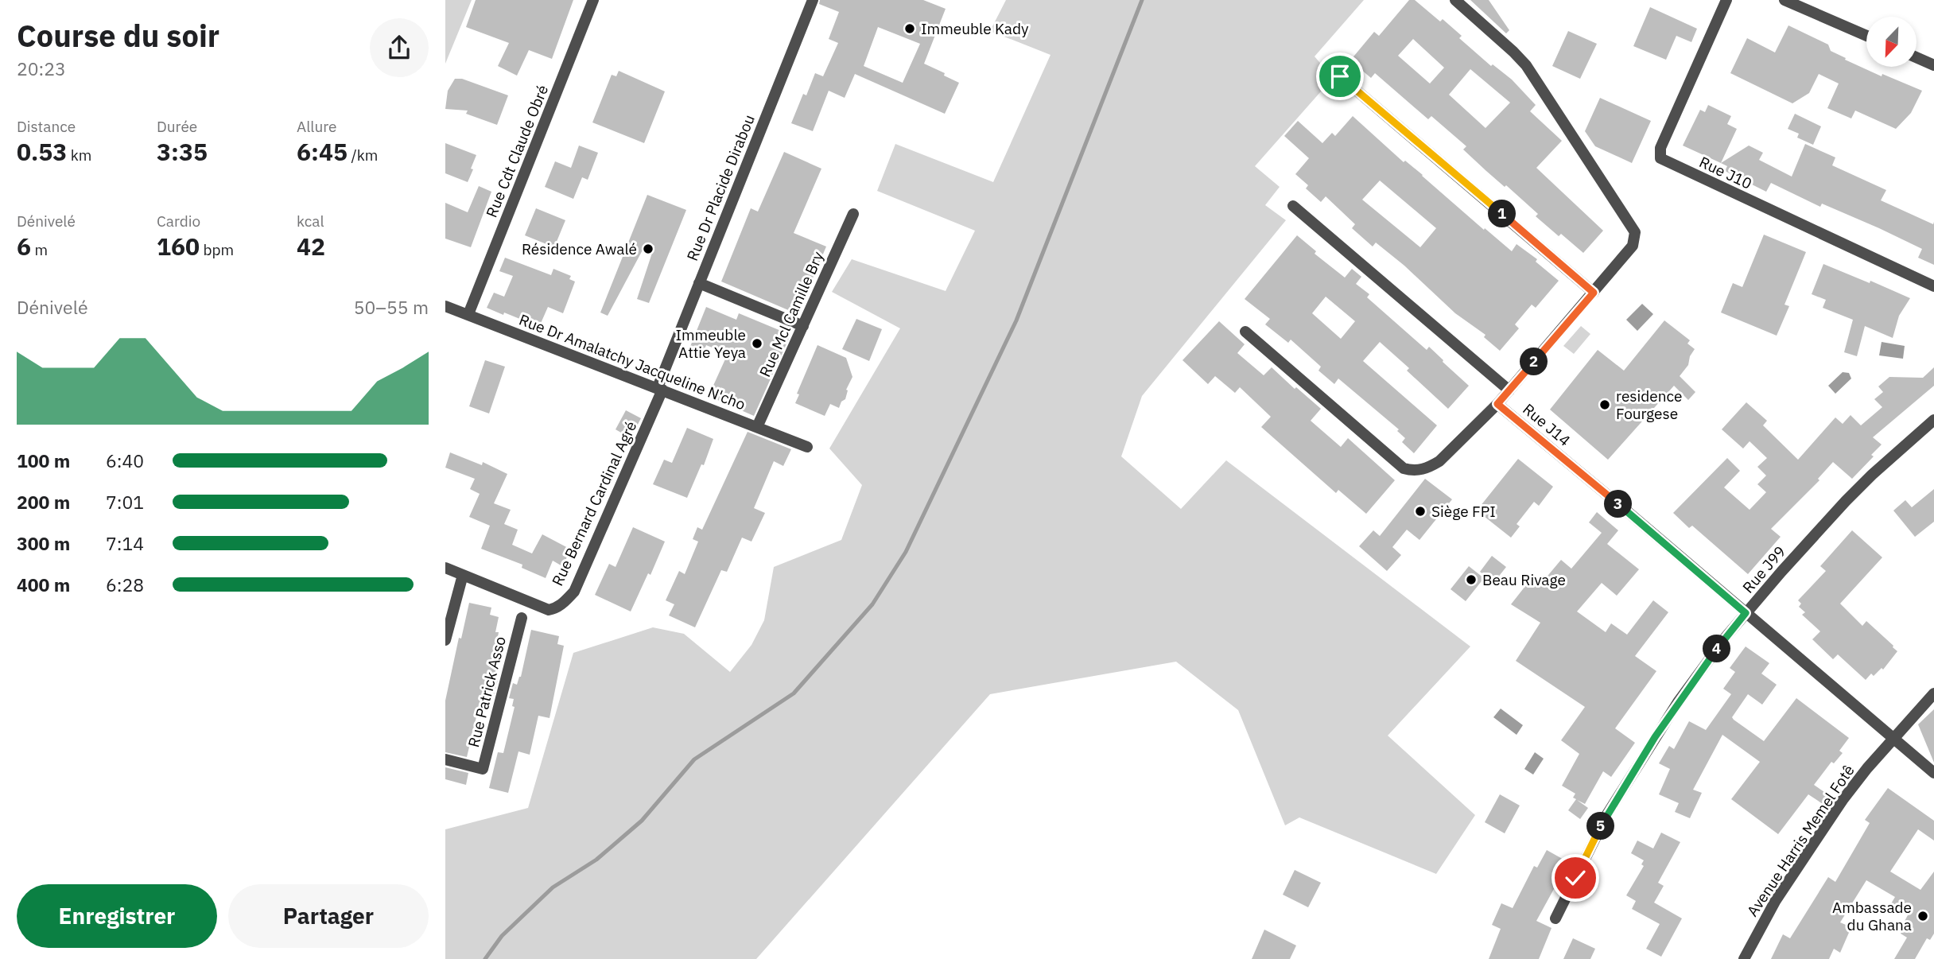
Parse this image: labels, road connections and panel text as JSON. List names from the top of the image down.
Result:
{
  "streets": {
    "street": [
      "Rue Cdt Claude Obré",
      "Rue J10",
      "Rue Dr Placide Dirabou",
      "Rue Mcl Camille Bry",
      "Rue Dr Amalatchy Jacqueline N'cho",
      "Rue J14",
      "Rue Bernard Cardinal Agré",
      "Rue J99",
      "Rue Patrick Asso",
      "Avenue Harris Memel Fotê"
    ]
  },
  "crossings": [
    ["Rue Cdt Claude Obré", "Rue Dr Amalatchy Jacqueline N'cho"],
    ["Rue Dr Placide Dirabou", "Rue Dr Amalatchy Jacqueline N'cho"],
    ["Rue Dr Placide Dirabou", "Rue Bernard Cardinal Agré"],
    ["Rue Mcl Camille Bry", "Rue Dr Amalatchy Jacqueline N'cho"],
    ["Rue Dr Amalatchy Jacqueline N'cho", "Rue Bernard Cardinal Agré"],
    ["Rue J14", "Rue J99"],
    ["Rue J99", "Avenue Harris Memel Fotê"]
  ],
  "places": [
    "Immeuble Kady",
    "Résidence Awalé",
    "Immeuble Attie Yeya",
    "residence Fourgese",
    "Siège FPI",
    "Beau Rivage",
    "Ambassade du Ghana"
  ],
  "north": "bottom left",
  "page": {
    "heading": ["Course du soir", "20:23"],
    "stats": [
      ["Distance", "0.53 km"],
      ["Durée", "3:35"],
      ["Allure", "6:45 /km"],
      ["Dénivelé", "6 m"],
      ["Cardio", "160 bpm"],
      ["kcal", "42"]
    ],
    "pins": [
      "1",
      "2",
      "3",
      "4",
      "5"
    ],
    "chart": ["Dénivelé", "50–55 m"],
    "list": [
      {
        "name": "100 m",
        "note": "6:40"
      },
      {
        "name": "200 m",
        "note": "7:01"
      },
      {
        "name": "300 m",
        "note": "7:14"
      },
      {
        "name": "400 m",
        "note": "6:28"
      }
    ],
    "buttons": ["Enregistrer", "Partager"]
  }
}
